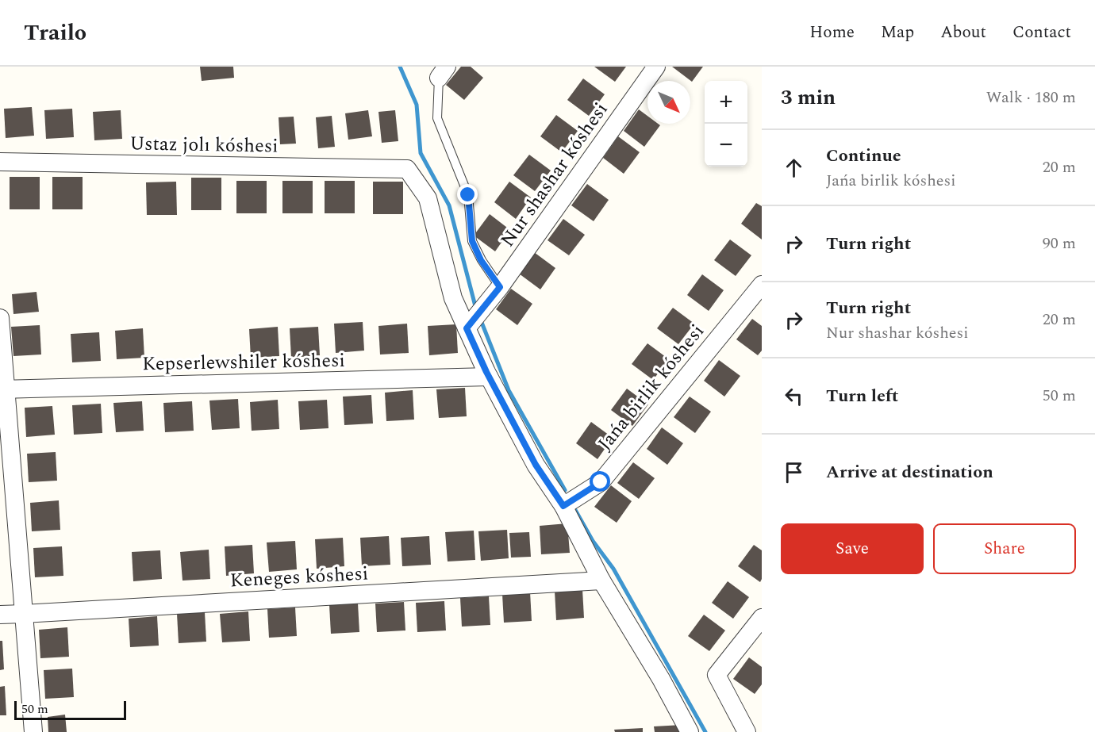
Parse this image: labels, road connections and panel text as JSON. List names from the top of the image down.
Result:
{
  "streets": {
    "street": [
      "Ustaz jolı kóshesi",
      "Nur shashar kóshesi",
      "Kepserlewshiler kóshesi",
      "Jańa birlik kóshesi",
      "Keneges kóshesi"
    ]
  },
  "crossings": [
    ["Ustaz jolı kóshesi", "Nur shashar kóshesi"]
  ],
  "scale_bar": "50 m",
  "north": "bottom right",
  "page": {
    "header": "Trailo",
    "nav": [
      "Home",
      "Map",
      "About",
      "Contact"
    ],
    "heading": ["3 min", "Walk · 180 m"],
    "map_buttons": ["+", "−"],
    "list": [
      ["Continue", "Jańa birlik kóshesi", "20 m"],
      ["Turn right", "90 m"],
      ["Turn right", "Nur shashar kóshesi", "20 m"],
      ["Turn left", "50 m"],
      "Arrive at destination"
    ],
    "buttons": ["Save", "Share"],
    "scale": "50 m"
  }
}
